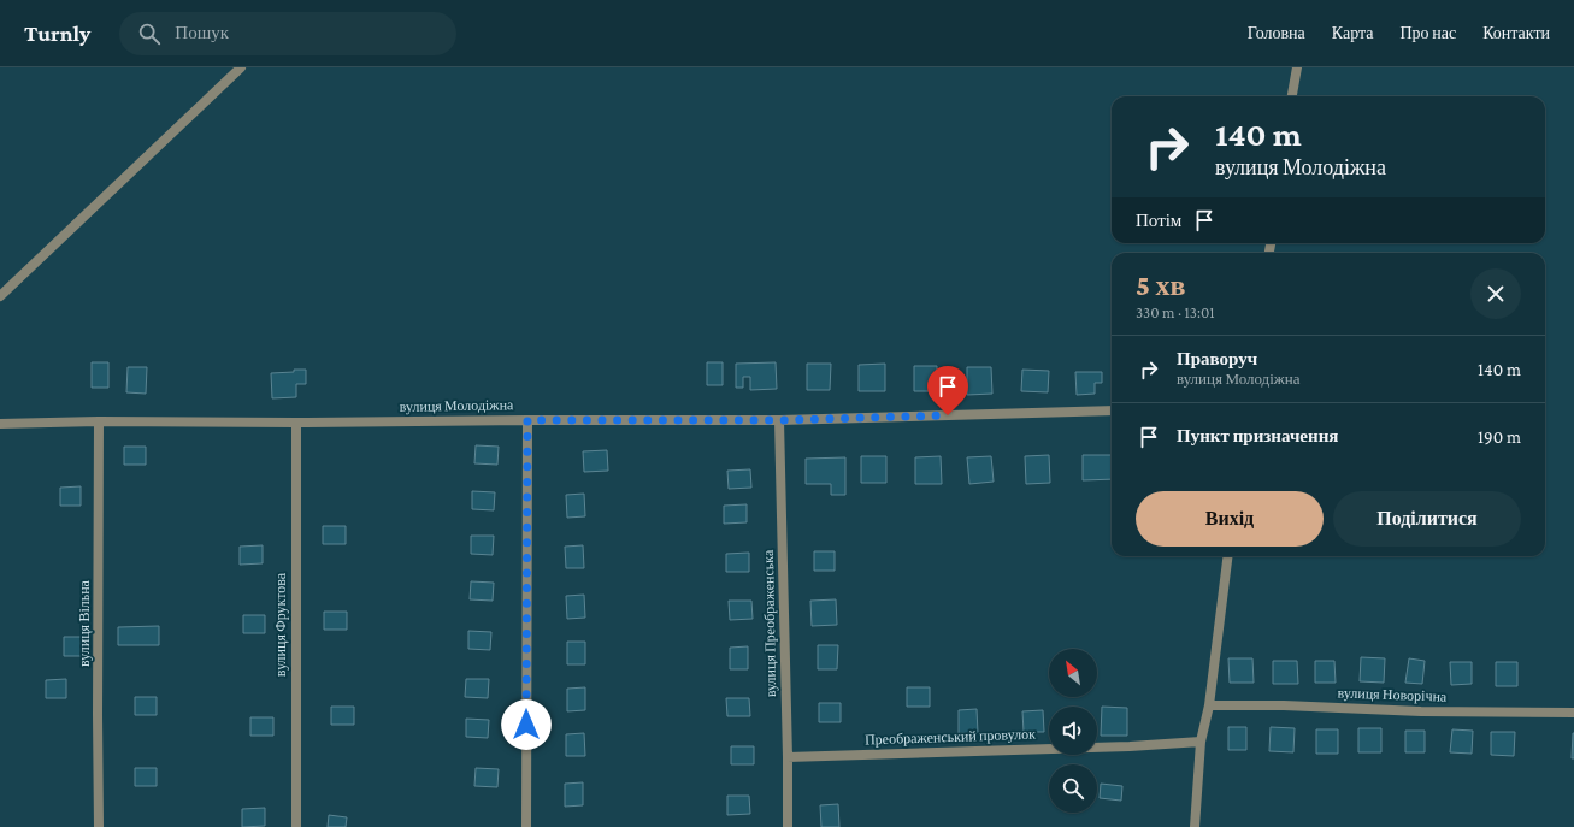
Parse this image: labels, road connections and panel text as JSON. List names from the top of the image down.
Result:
{
  "streets": {
    "street": [
      "вулиця Молодіжна",
      "вулиця Вільна",
      "вулиця Преображенська",
      "вулиця Фруктова",
      "вулиця Новорічна",
      "Преображенський провулок"
    ]
  },
  "crossings": [
    ["вулиця Молодіжна", "вулиця Вільна"],
    ["вулиця Молодіжна", "вулиця Преображенська"],
    ["вулиця Молодіжна", "вулиця Фруктова"],
    ["вулиця Преображенська", "Преображенський провулок"]
  ],
  "north": "top left",
  "page": {
    "header": "Turnly",
    "search": "Пошук",
    "nav": [
      "Головна",
      "Карта",
      "Про нас",
      "Контакти"
    ],
    "turn": ["140 m", "вулиця Молодіжна"],
    "then": "Потім",
    "heading": ["5 хв", "330 m · 13:01"],
    "list": [
      {
        "name": "Праворуч",
        "note": "вулиця Молодіжна",
        "value": "140 m"
      },
      {
        "name": "Пункт призначення",
        "value": "190 m"
      }
    ],
    "buttons": ["Вихід", "Поділитися"]
  }
}
